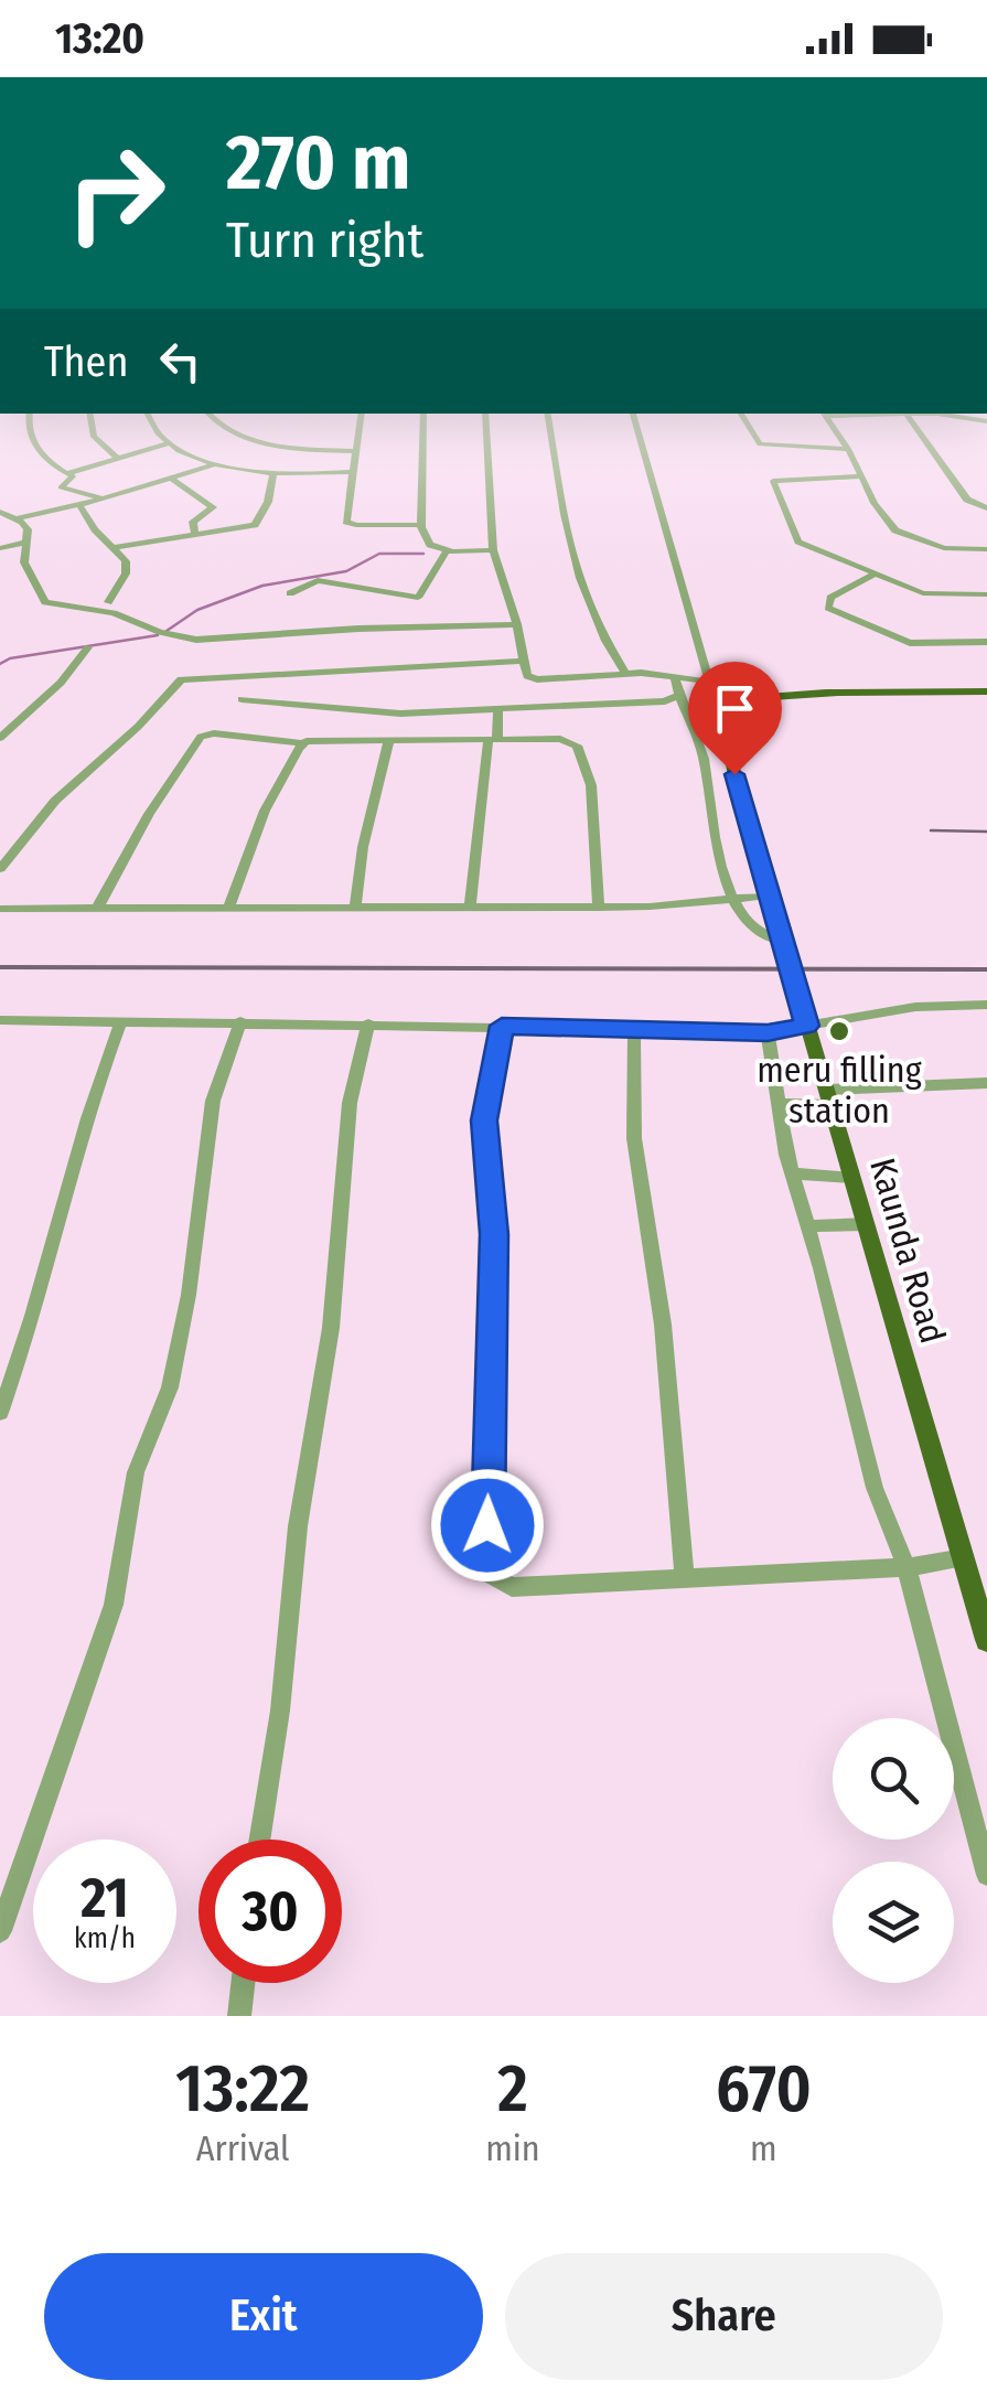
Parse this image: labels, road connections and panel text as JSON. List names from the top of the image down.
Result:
{
  "streets": {
    "main road": ["Kaunda Road"]
  },
  "places": ["meru filling station"],
  "page": {
    "status": "13:20",
    "turn": ["270 m", "Turn right"],
    "then": "Then",
    "speed": "21 km/h",
    "limit": "30",
    "eta": [
      "13:22",
      "Arrival",
      "2",
      "min",
      "670",
      "m"
    ],
    "buttons": ["Exit", "Share"]
  }
}
